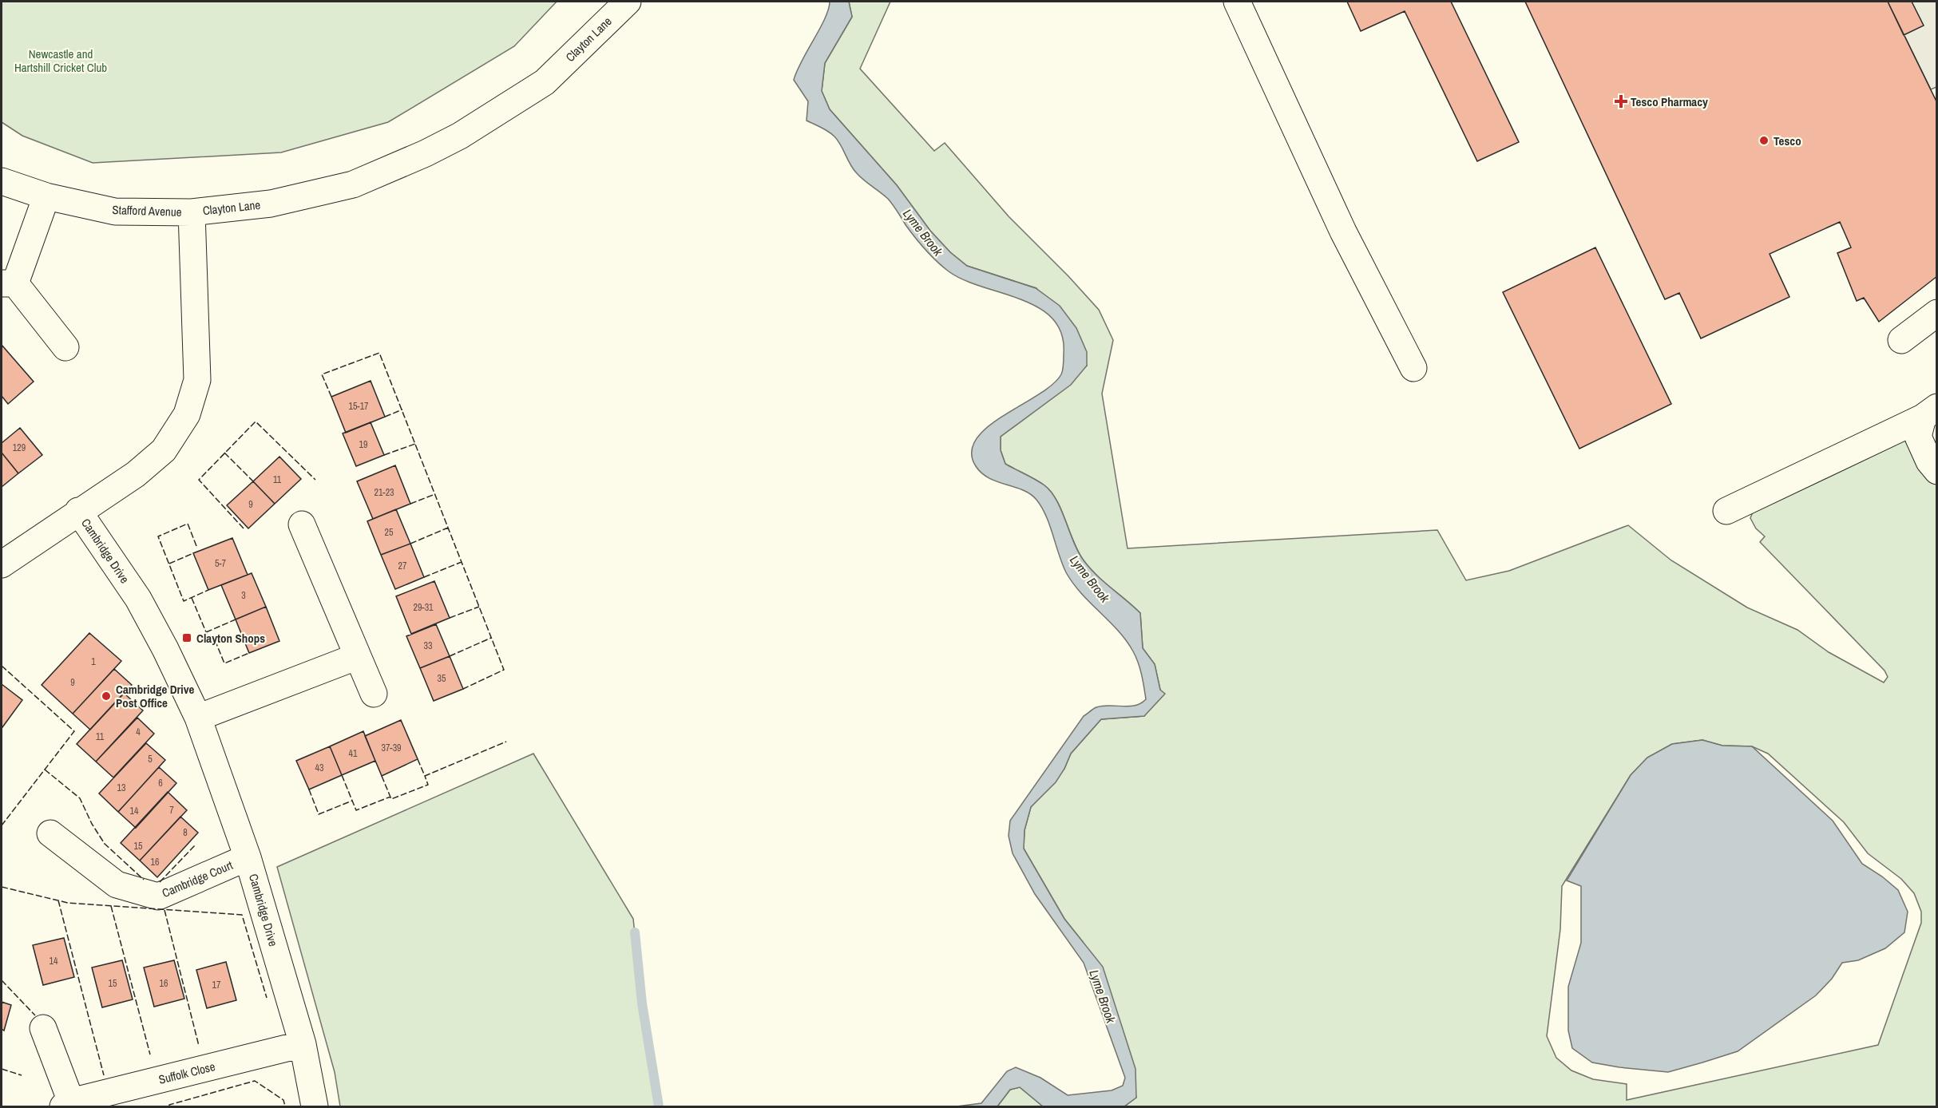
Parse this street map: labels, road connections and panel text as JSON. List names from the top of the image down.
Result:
{
  "streets": {
    "street": [
      "Clayton Lane",
      "Stafford Avenue",
      "Cambridge Drive",
      "Cambridge Court",
      "Suffolk Close"
    ]
  },
  "crossings": [
    ["Clayton Lane", "Stafford Avenue"],
    ["Clayton Lane", "Cambridge Drive"],
    ["Cambridge Drive", "Cambridge Court"],
    ["Cambridge Drive", "Suffolk Close"]
  ],
  "water": ["Lyme Brook"],
  "parks": ["Newcastle and Hartshill Cricket Club"],
  "places": {
    "health": ["Tesco Pharmacy"],
    "other": ["Tesco", "Cambridge Drive Post Office"],
    "transit": ["Clayton Shops"]
  },
  "house_numbers": [
    "15-17",
    "19",
    "129",
    "11",
    "21-23",
    "9",
    "25",
    "5-7",
    "27",
    "3",
    "29-31",
    "33",
    "1",
    "35",
    "9",
    "4",
    "11",
    "37-39",
    "41",
    "5",
    "43",
    "6",
    "13",
    "7",
    "14",
    "8",
    "15",
    "16",
    "14",
    "15",
    "16",
    "17"
  ]
}
